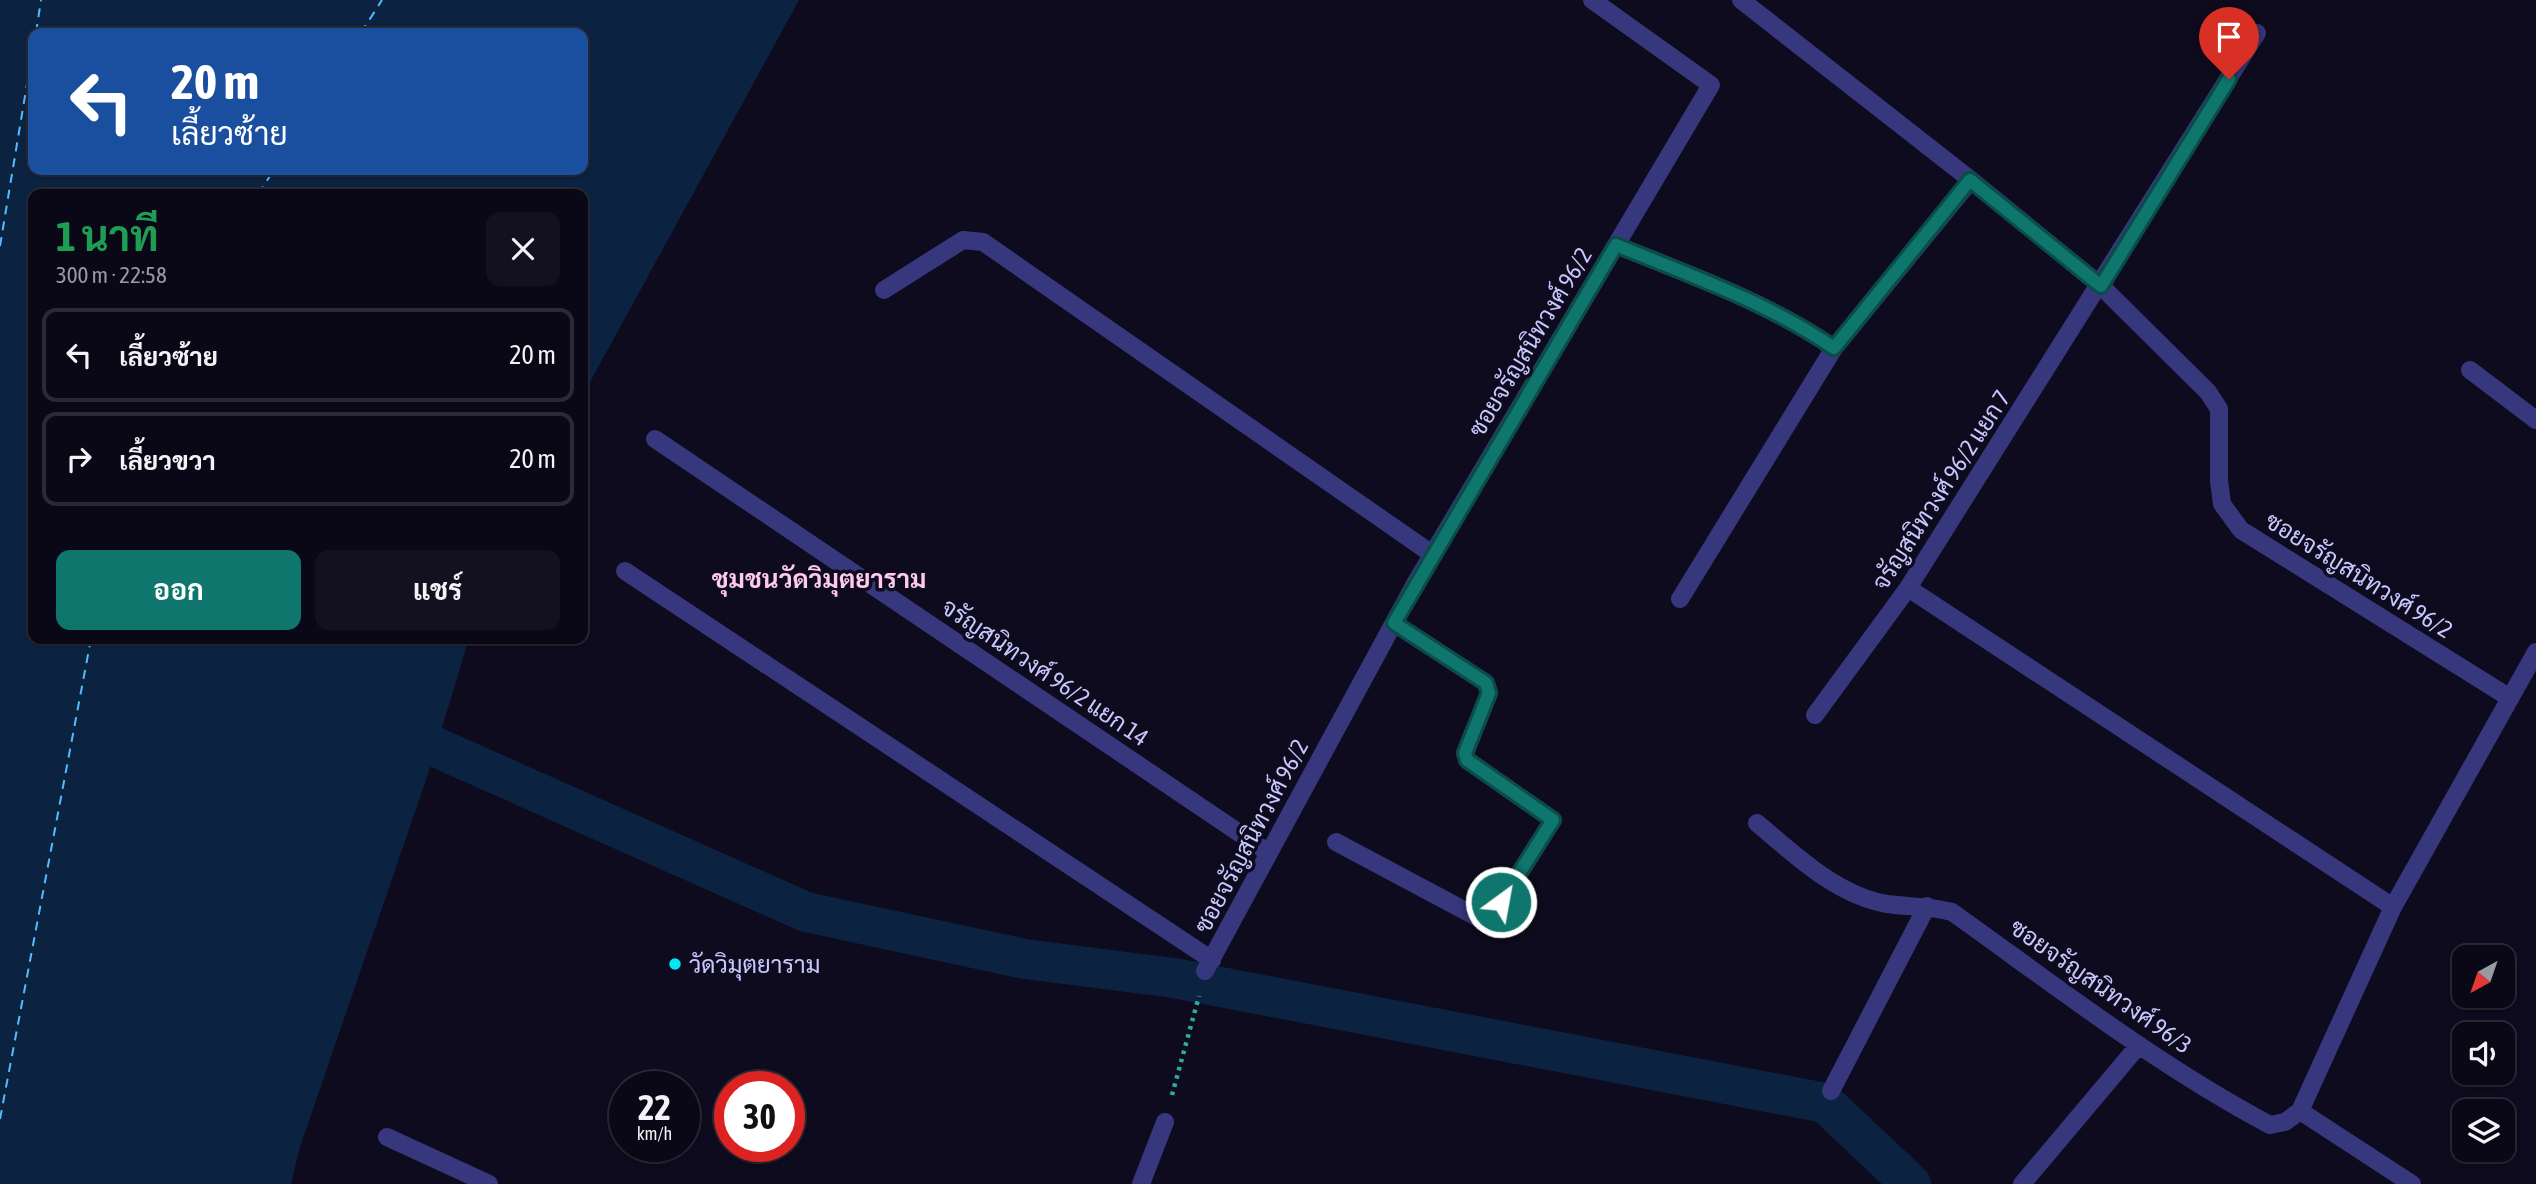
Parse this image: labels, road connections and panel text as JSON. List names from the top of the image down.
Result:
{
  "streets": {
    "street": [
      "ซอยจรัญสนิทวงศ์ 96/2",
      "จรัญสนิทวงศ์ 96/2 แยก 7",
      "จรัญสนิทวงศ์ 96/2 แยก 14",
      "ซอยจรัญสนิทวงศ์ 96/3"
    ]
  },
  "crossings": [
    ["ซอยจรัญสนิทวงศ์ 96/2", "จรัญสนิทวงศ์ 96/2 แยก 7"],
    ["ซอยจรัญสนิทวงศ์ 96/2", "จรัญสนิทวงศ์ 96/2 แยก 14"]
  ],
  "districts": ["ชุมชนวัดวิมุตยาราม"],
  "places": ["วัดวิมุตยาราม"],
  "north": "bottom left",
  "page": {
    "turn": ["20 m", "เลี้ยวซ้าย"],
    "heading": ["1 นาที", "300 m · 22:58"],
    "list": [
      {
        "name": "เลี้ยวซ้าย",
        "value": "20 m"
      },
      {
        "name": "เลี้ยวขวา",
        "value": "20 m"
      }
    ],
    "buttons": ["ออก", "แชร์"],
    "speed": "22 km/h",
    "limit": "30"
  }
}
